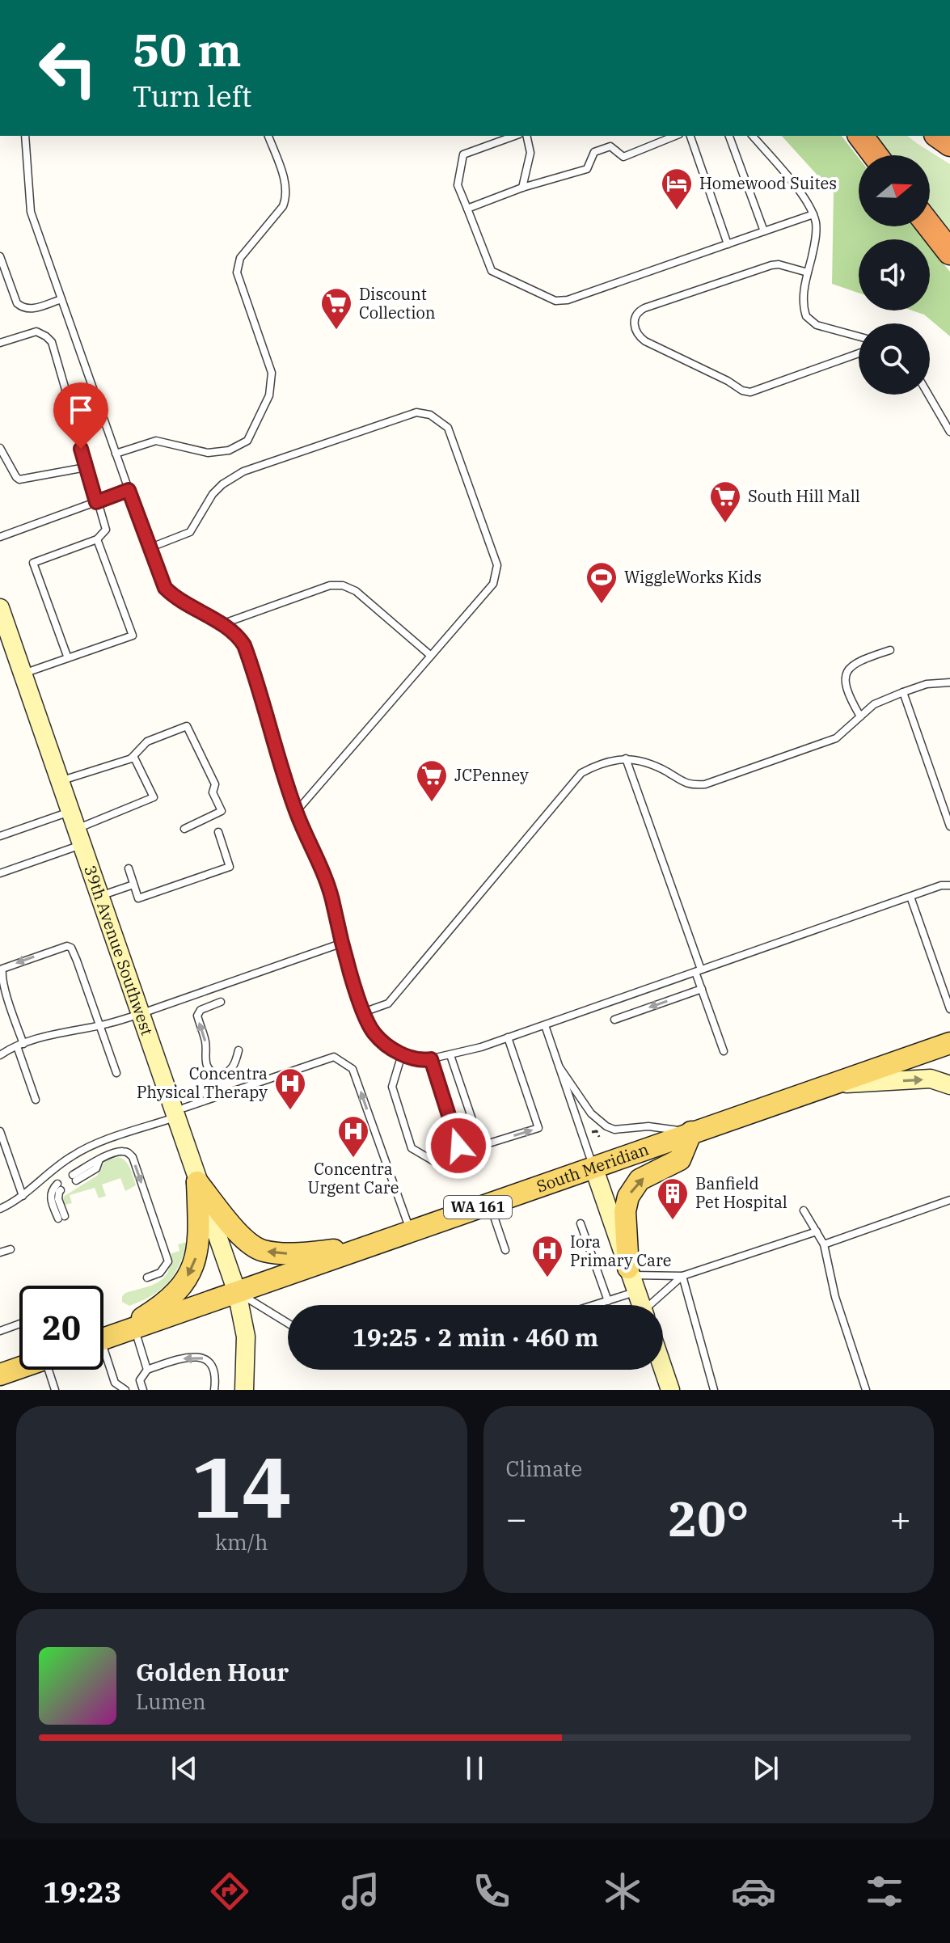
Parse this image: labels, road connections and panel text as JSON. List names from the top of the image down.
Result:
{
  "streets": {
    "main road": ["39th Avenue Southwest", "South Meridian", "WA 161"]
  },
  "crossings": [
    ["39th Avenue Southwest", "South Meridian"]
  ],
  "places": {
    "hotel": ["Homewood Suites"],
    "supermarket": ["Discount Collection", "South Hill Mall", "JCPenney"],
    "sports": ["WiggleWorks Kids"],
    "hospital": ["Concentra Physical Therapy", "Concentra Urgent Care", "Iora Primary Care"],
    "building": ["Banfield Pet Hospital"]
  },
  "north": "right",
  "page": {
    "turn": ["50 m", "Turn left"],
    "limit": "20",
    "trip": "19:25 · 2 min · 460 m",
    "tile": [
      ["14", "km/h"],
      "Climate"
    ],
    "heat": ["−", "20°", "+"],
    "song": ["Golden Hour", "Lumen"],
    "tabs": "19:23"
  }
}
